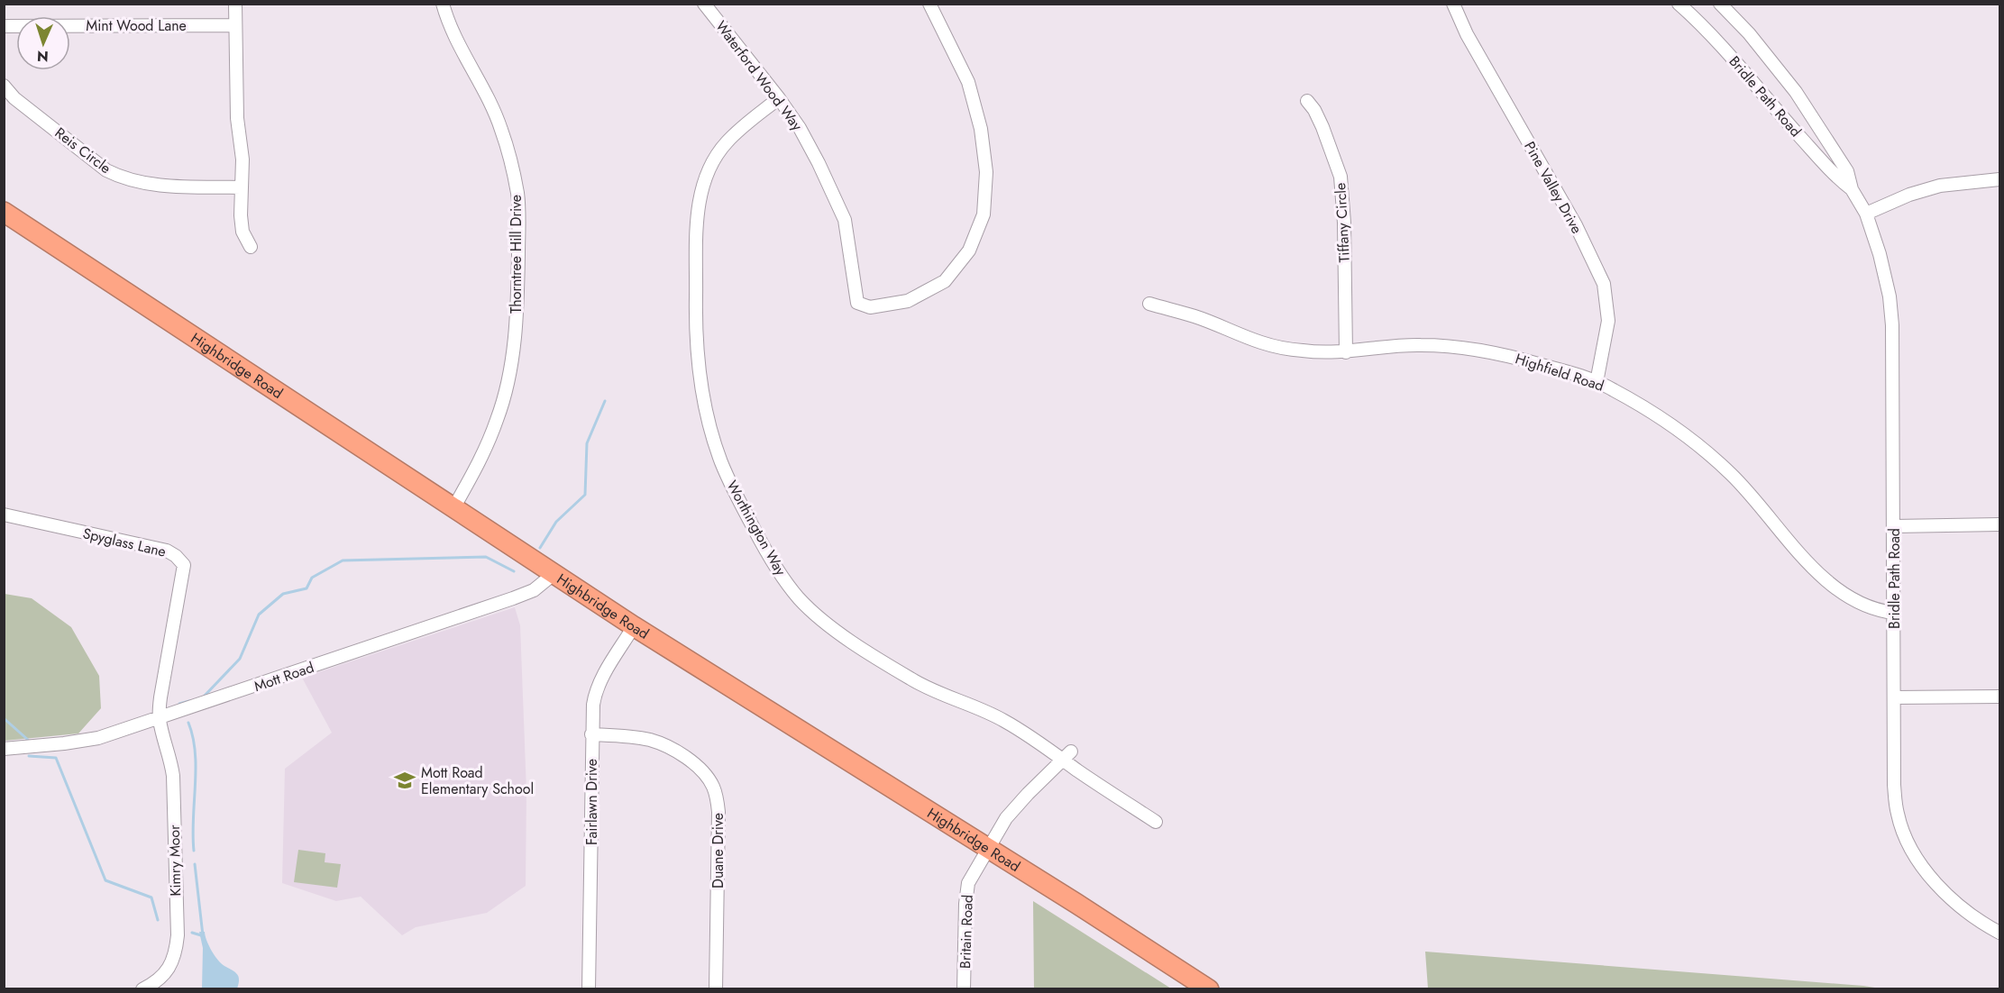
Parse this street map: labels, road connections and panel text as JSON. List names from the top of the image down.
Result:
{
  "streets": {
    "highway": ["Highbridge Road"],
    "street": [
      "Mint Wood Lane",
      "Waterford Wood Way",
      "Bridle Path Road",
      "Reis Circle",
      "Pine Valley Drive",
      "Tiffany Circle",
      "Thorntree Hill Drive",
      "Highfield Road",
      "Worthington Way",
      "Spyglass Lane",
      "Mott Road",
      "Fairlawn Drive",
      "Duane Drive",
      "Kimry Moor",
      "Britain Road"
    ]
  },
  "crossings": [
    ["Waterford Wood Way", "Worthington Way"],
    ["Bridle Path Road", "Highfield Road"],
    ["Pine Valley Drive", "Highfield Road"],
    ["Tiffany Circle", "Highfield Road"],
    ["Thorntree Hill Drive", "Highbridge Road"],
    ["Highbridge Road", "Mott Road"],
    ["Highbridge Road", "Fairlawn Drive"],
    ["Highbridge Road", "Britain Road"],
    ["Spyglass Lane", "Mott Road"],
    ["Spyglass Lane", "Kimry Moor"],
    ["Mott Road", "Kimry Moor"],
    ["Fairlawn Drive", "Duane Drive"]
  ],
  "places": {
    "school or university": ["Mott Road Elementary School"]
  },
  "north": "bottom"
}
